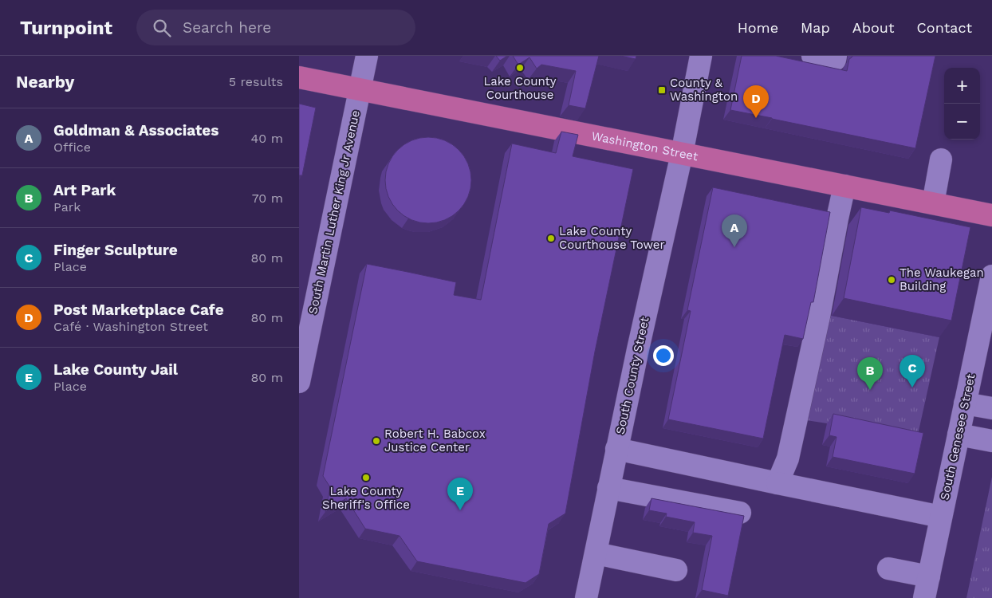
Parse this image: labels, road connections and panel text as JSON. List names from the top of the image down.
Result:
{
  "streets": {
    "main road": ["Washington Street"],
    "street": ["South Martin Luther King Jr Avenue", "South County Street", "South Genesee Street"]
  },
  "crossings": [
    ["Washington Street", "South Martin Luther King Jr Avenue"],
    ["Washington Street", "South County Street"]
  ],
  "places": {
    "other": [
      "Lake County Courthouse",
      "Lake County Courthouse Tower",
      "The Waukegan Building",
      "Robert H. Babcox Justice Center",
      "Lake County Sheriff's Office"
    ],
    "transit": ["County & Washington"]
  },
  "page": {
    "header": "Turnpoint",
    "search": "Search here",
    "nav": [
      "Home",
      "Map",
      "About",
      "Contact"
    ],
    "heading": ["Nearby", "5 results"],
    "map_buttons": ["+", "−"],
    "pins": [
      "D",
      "A",
      "C",
      "B",
      "E"
    ],
    "list": [
      {
        "mark": "A",
        "name": "Goldman & Associates",
        "note": "Office",
        "value": "40 m"
      },
      {
        "mark": "B",
        "name": "Art Park",
        "note": "Park",
        "value": "70 m"
      },
      {
        "mark": "C",
        "name": "Finger Sculpture",
        "note": "Place",
        "value": "80 m"
      },
      {
        "mark": "D",
        "name": "Post Marketplace Cafe",
        "note": "Café · Washington Street",
        "value": "80 m"
      },
      {
        "mark": "E",
        "name": "Lake County Jail",
        "note": "Place",
        "value": "80 m"
      }
    ]
  }
}
